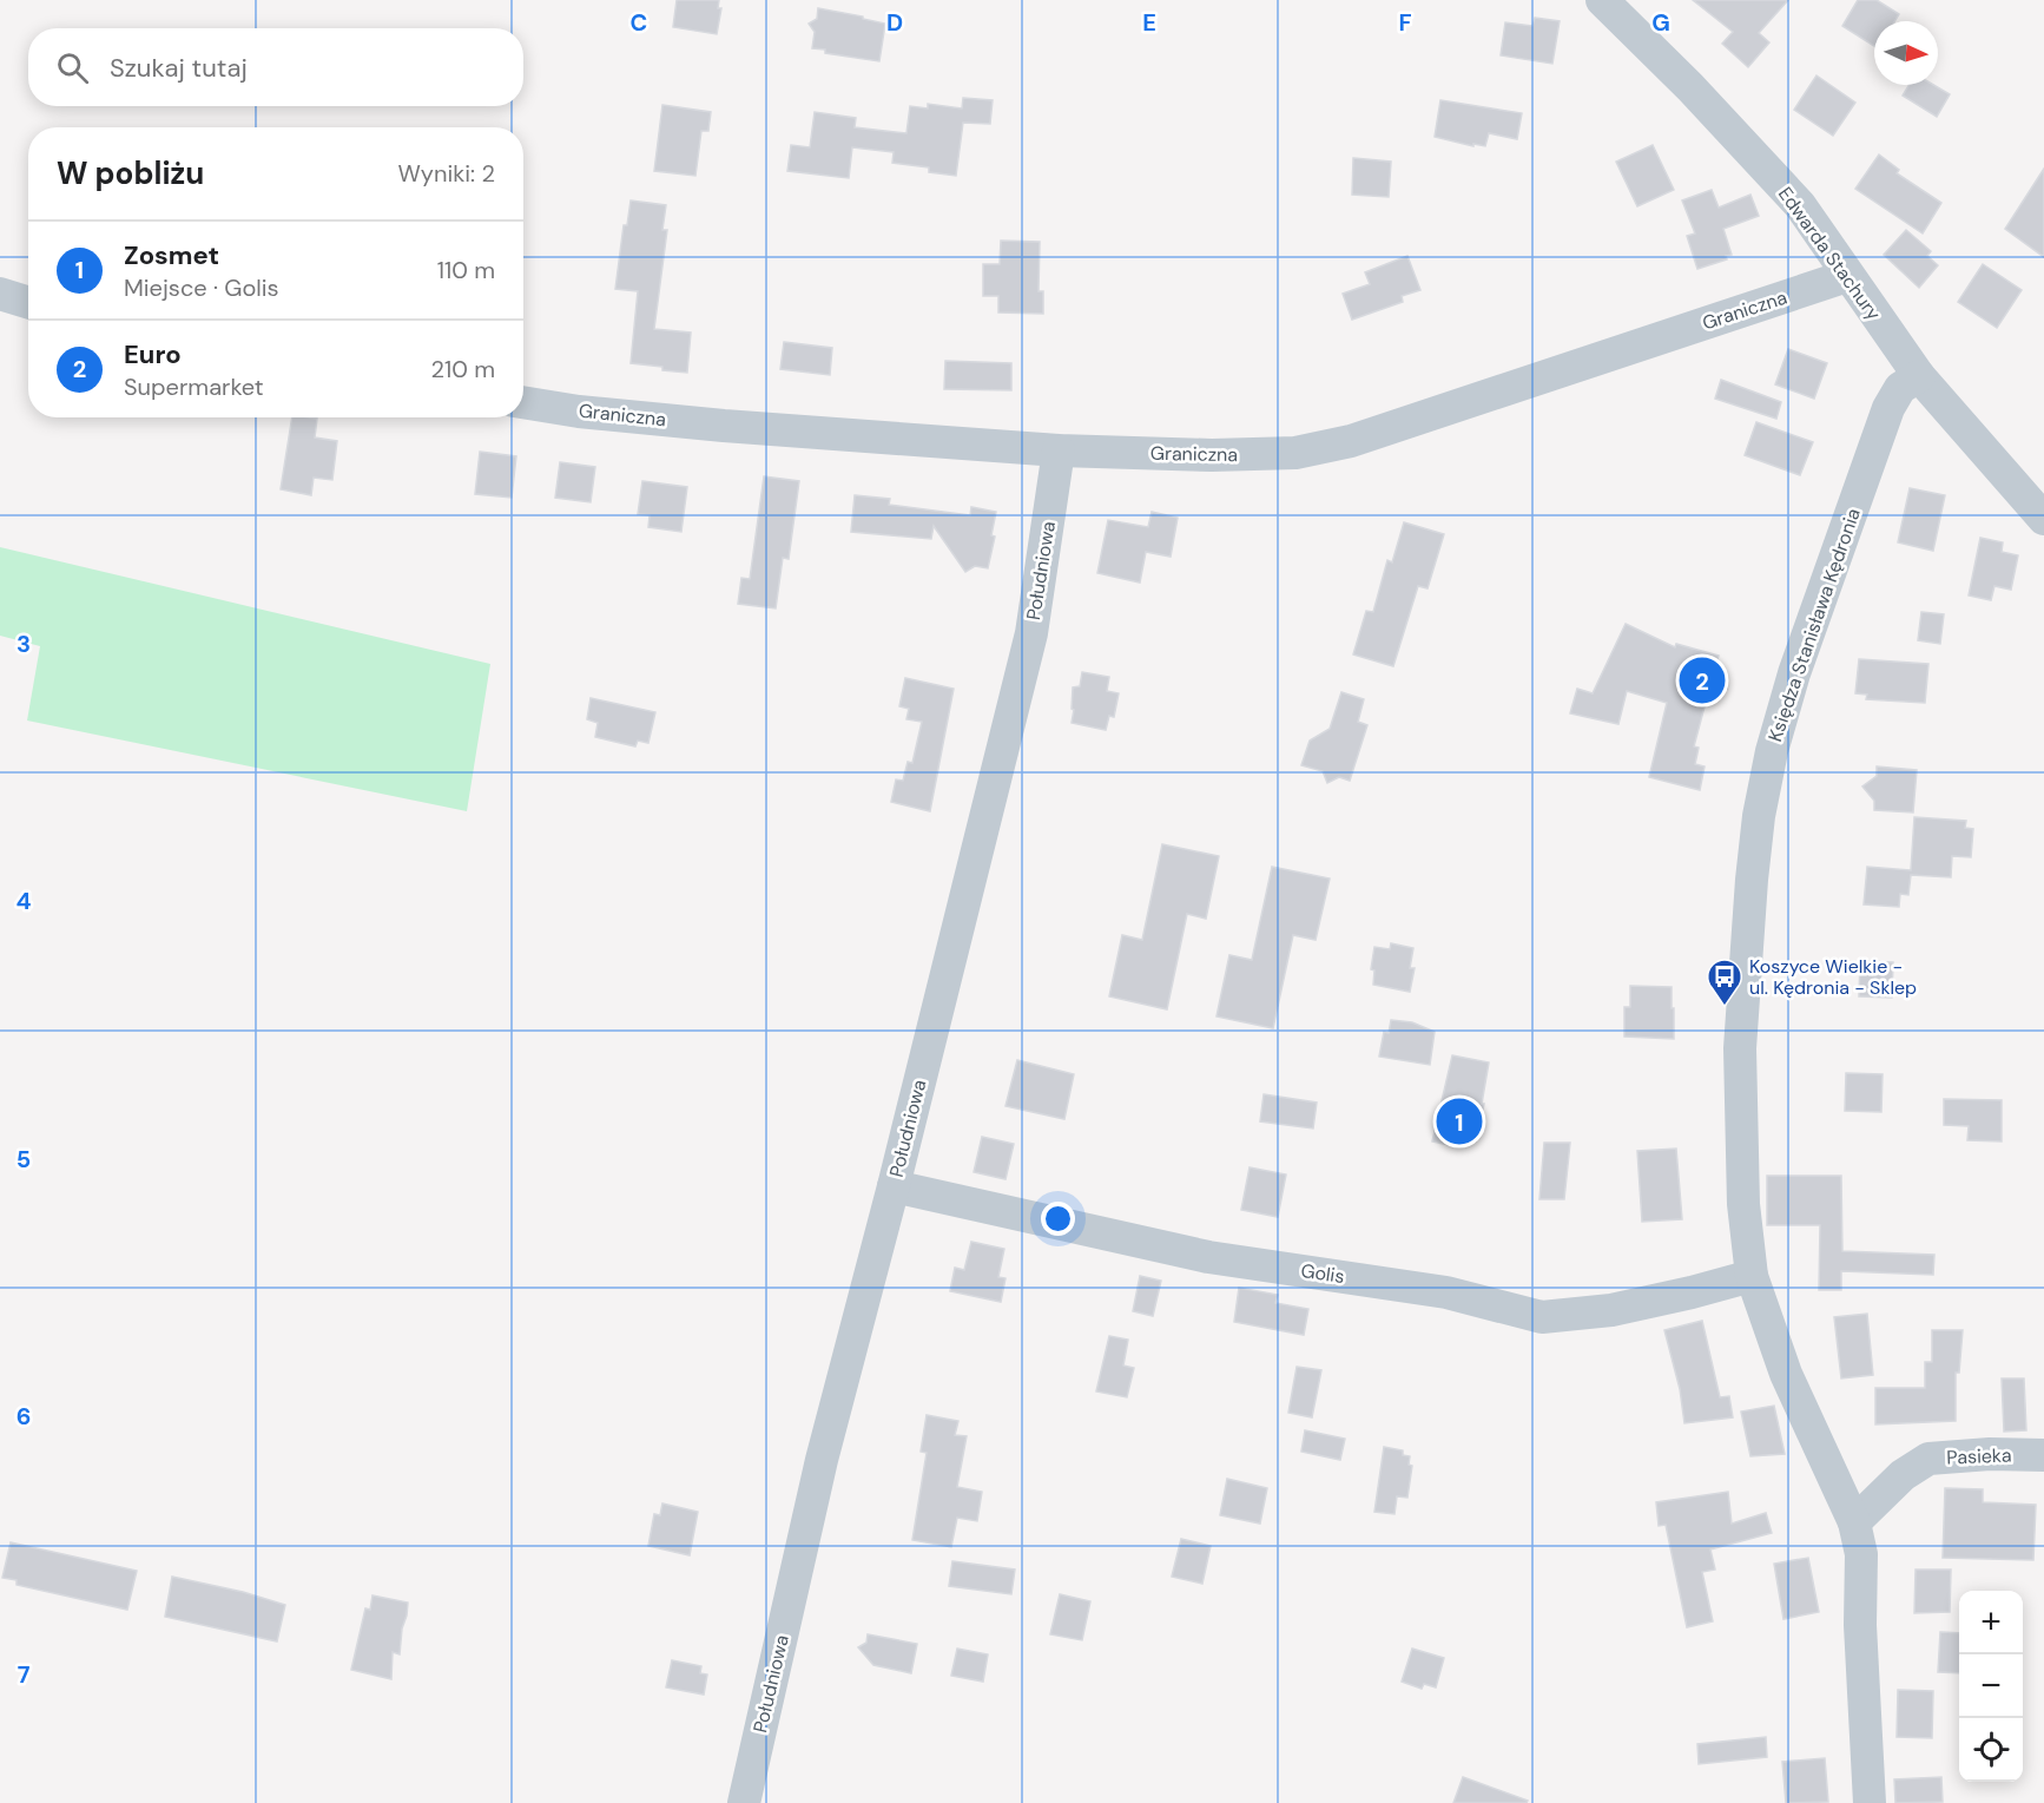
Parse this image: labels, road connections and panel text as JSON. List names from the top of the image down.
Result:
{
  "streets": {
    "street": [
      "Edwarda Stachury",
      "Graniczna",
      "Południowa",
      "Księdza Stanisława Kędronia",
      "Golis",
      "Pasieka"
    ]
  },
  "crossings": [
    ["Edwarda Stachury", "Graniczna"],
    ["Edwarda Stachury", "Księdza Stanisława Kędronia"],
    ["Graniczna", "Południowa"],
    ["Południowa", "Golis"],
    ["Księdza Stanisława Kędronia", "Golis"],
    ["Księdza Stanisława Kędronia", "Pasieka"]
  ],
  "places": {
    "bus stop": ["Koszyce Wielkie - ul. Kędronia - Sklep"]
  },
  "north": "right",
  "page": {
    "search": "Szukaj tutaj",
    "heading": ["W pobliżu", "Wyniki: 2"],
    "list": [
      {
        "mark": "1",
        "name": "Zosmet",
        "note": "Miejsce · Golis",
        "value": "110 m"
      },
      {
        "mark": "2",
        "name": "Euro",
        "note": "Supermarket",
        "value": "210 m"
      }
    ],
    "pins": ["2", "1"],
    "map_buttons": ["+", "−"]
  },
  "grid": {
    "columns": [
      "C",
      "D",
      "E",
      "F",
      "G"
    ],
    "rows": [
      "3",
      "4",
      "5",
      "6",
      "7"
    ]
  }
}
